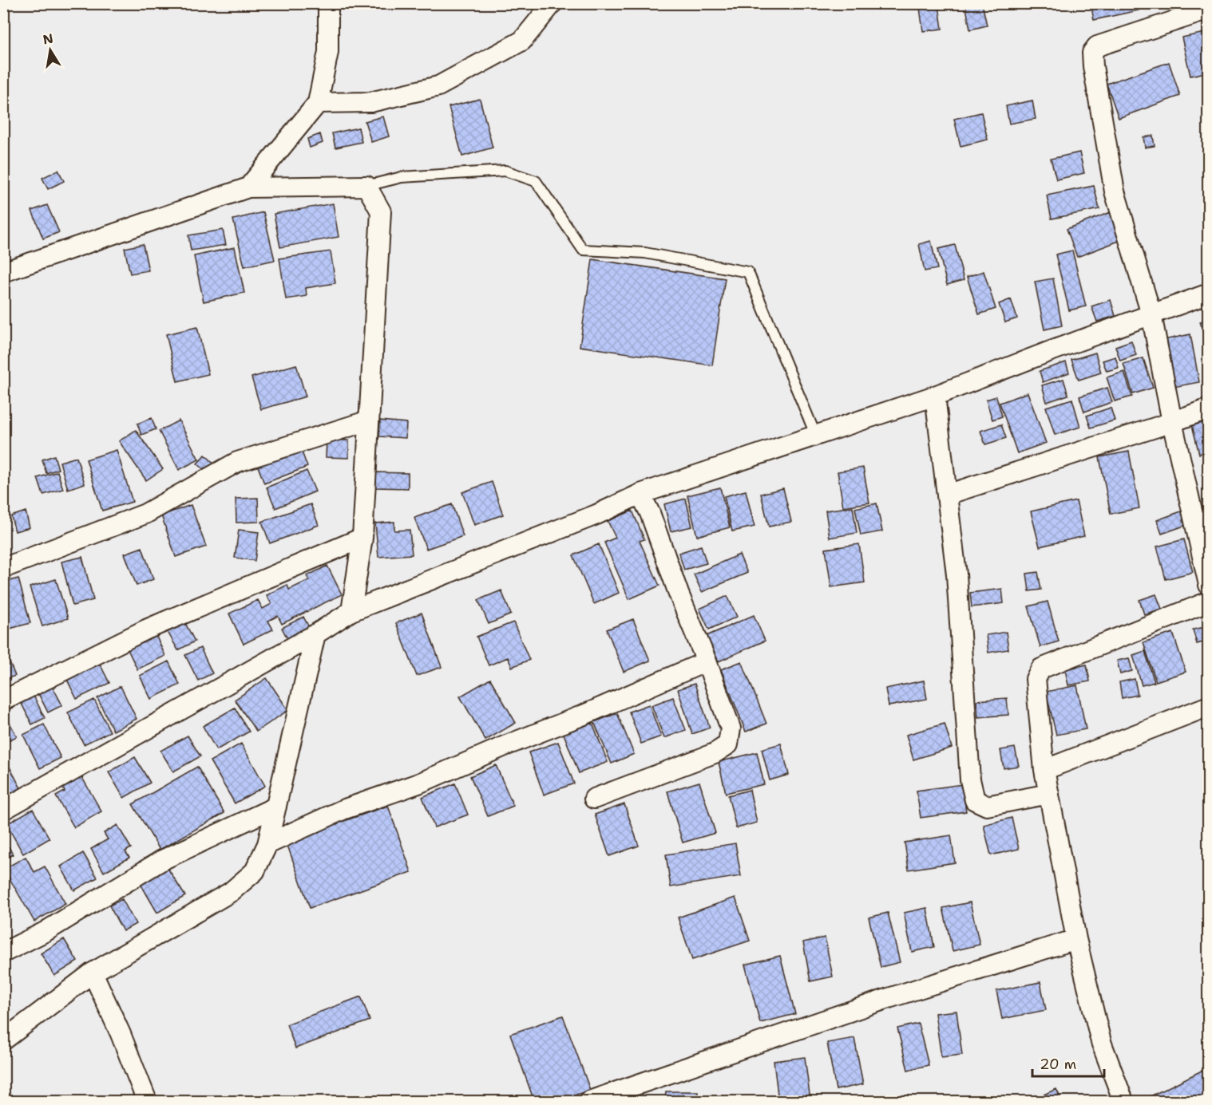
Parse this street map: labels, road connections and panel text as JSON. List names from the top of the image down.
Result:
{
  "scale_bar": "20 m",
  "north": "top"
}
